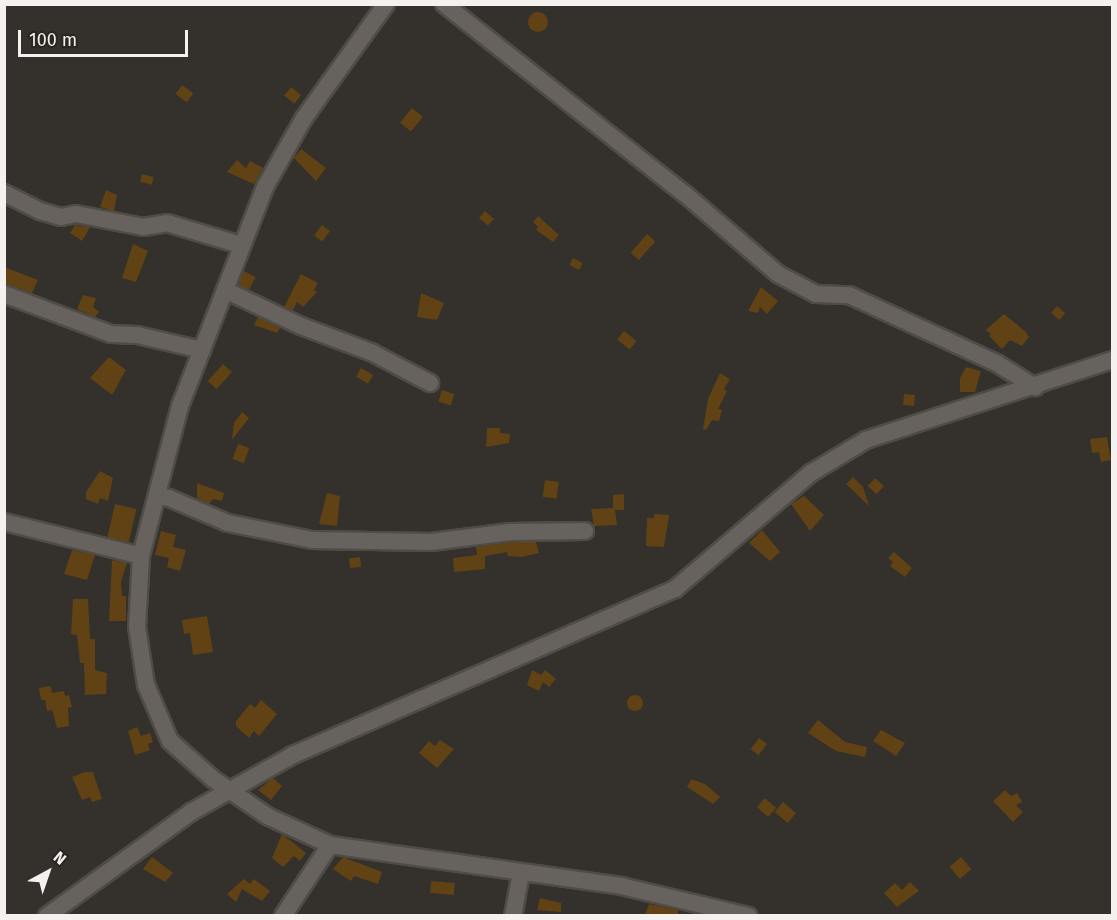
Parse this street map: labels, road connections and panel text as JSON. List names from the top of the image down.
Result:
{
  "scale_bar": "100 m",
  "north": "top right"
}
